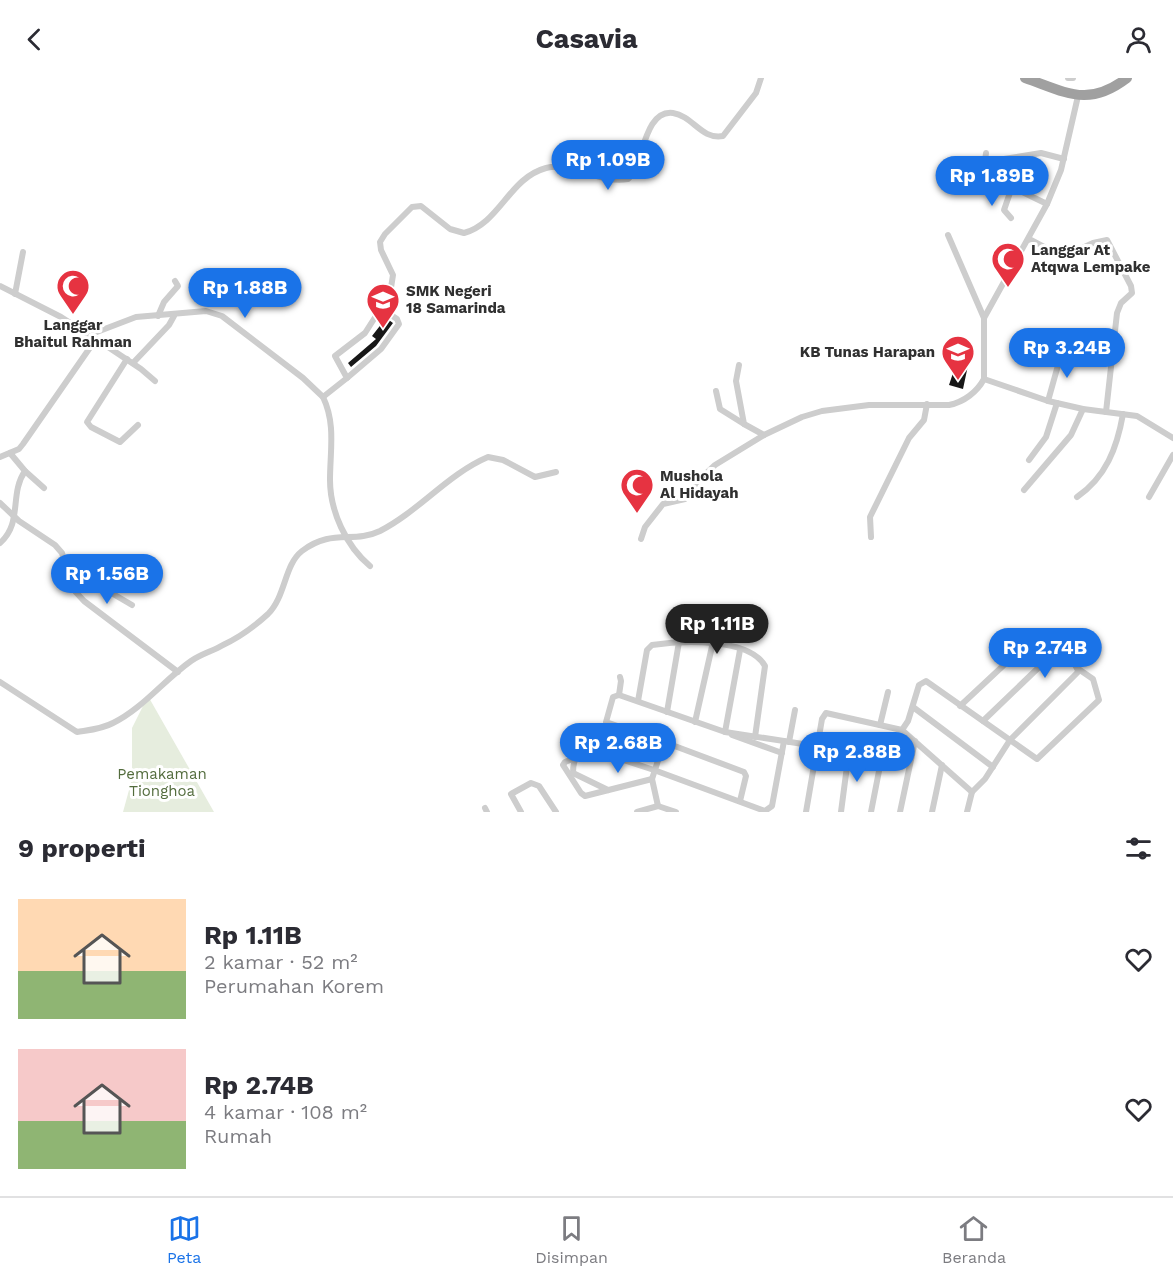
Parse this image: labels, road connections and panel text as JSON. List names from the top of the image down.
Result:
{
  "parks": ["Pemakaman Tionghoa"],
  "places": {
    "mosque": ["Langgar At Atqwa Lempake", "Langgar Bhaitul Rahman", "Mushola Al Hidayah"],
    "school or university": ["SMK Negeri 18 Samarinda", "KB Tunas Harapan"]
  },
  "page": {
    "header": "Casavia",
    "price": [
      "Rp 1.09B",
      "Rp 1.89B",
      "Rp 1.88B",
      "Rp 3.24B",
      "Rp 1.56B",
      "Rp 1.11B",
      "Rp 2.74B",
      "Rp 2.68B",
      "Rp 2.88B"
    ],
    "heading": "9 properti",
    "list": [
      {
        "name": "Rp 1.11B",
        "note": "2 kamar · 52 m² · Perumahan Korem"
      },
      {
        "name": "Rp 2.74B",
        "note": "4 kamar · 108 m² · Rumah"
      }
    ],
    "tabs": ["Peta", "Disimpan", "Beranda"]
  }
}
